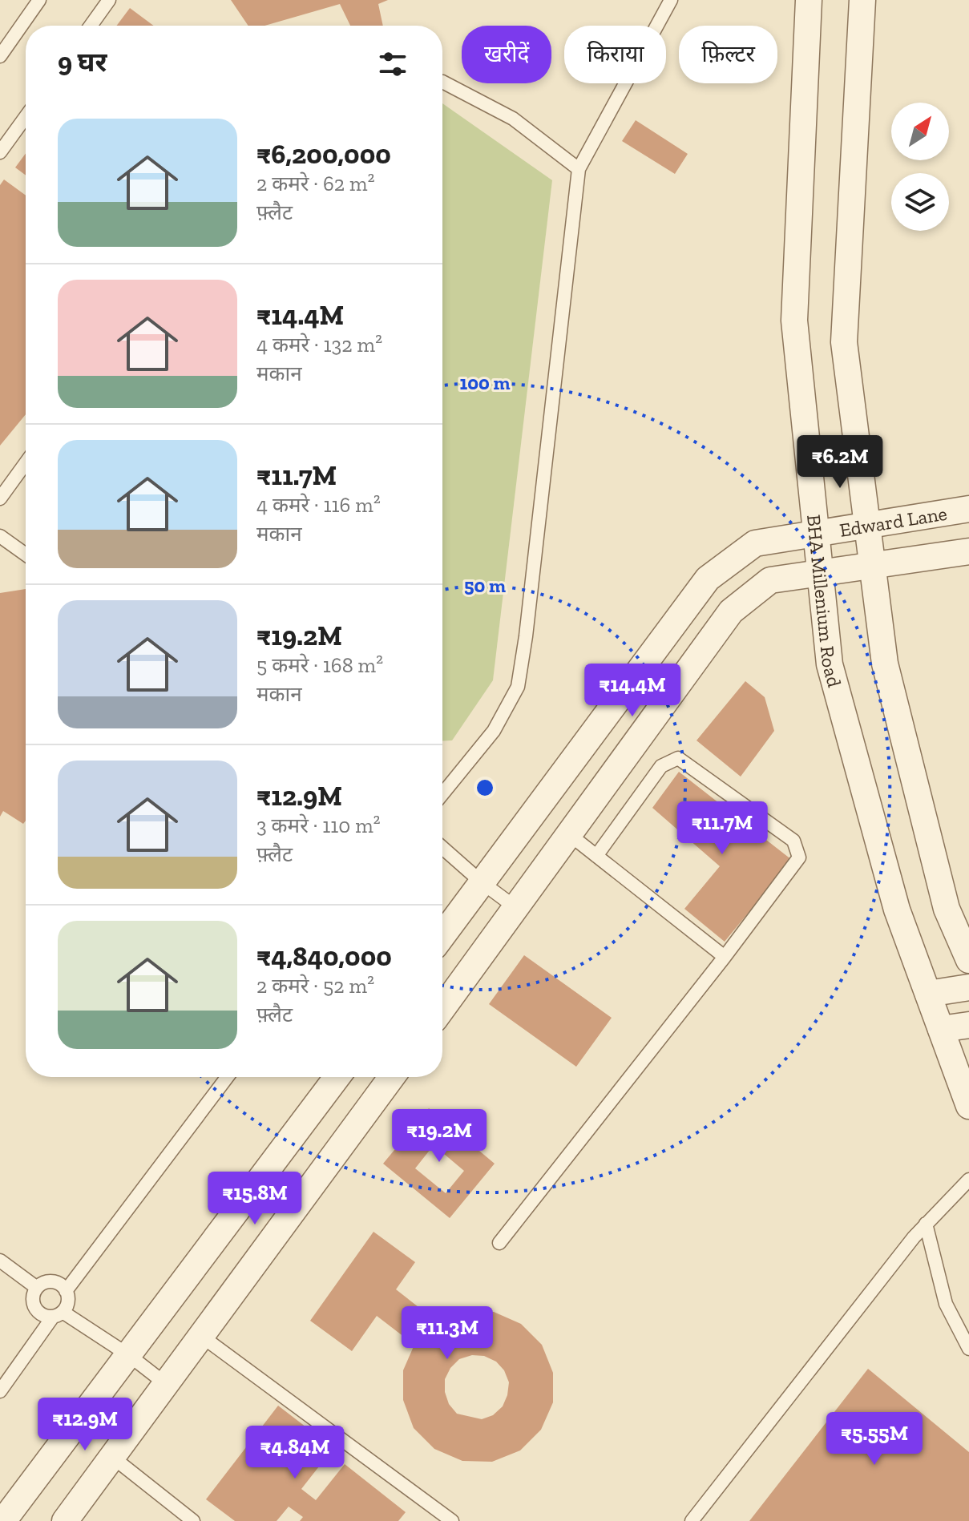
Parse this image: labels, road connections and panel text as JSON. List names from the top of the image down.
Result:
{
  "streets": {
    "street": ["Edward Lane", "BHA Millenium Road"]
  },
  "crossings": [
    ["Edward Lane", "BHA Millenium Road"]
  ],
  "north": "top right",
  "page": {
    "chip": ["खरीदें", "किराया", "फ़िल्टर"],
    "heading": "9 घर",
    "list": [
      {
        "name": "₹6,200,000",
        "note": "2 कमरे · 62 m² · फ़्लैट"
      },
      {
        "name": "₹14.4M",
        "note": "4 कमरे · 132 m² · मकान"
      },
      {
        "name": "₹11.7M",
        "note": "4 कमरे · 116 m² · मकान"
      },
      {
        "name": "₹19.2M",
        "note": "5 कमरे · 168 m² · मकान"
      },
      {
        "name": "₹12.9M",
        "note": "3 कमरे · 110 m² · फ़्लैट"
      },
      {
        "name": "₹4,840,000",
        "note": "2 कमरे · 52 m² · फ़्लैट"
      }
    ],
    "price": [
      "₹6.2M",
      "₹14.4M",
      "₹11.7M",
      "₹19.2M",
      "₹15.8M",
      "₹11.3M",
      "₹12.9M",
      "₹5.55M",
      "₹4.84M"
    ]
  },
  "rings": ["100 m", "50 m"]
}
